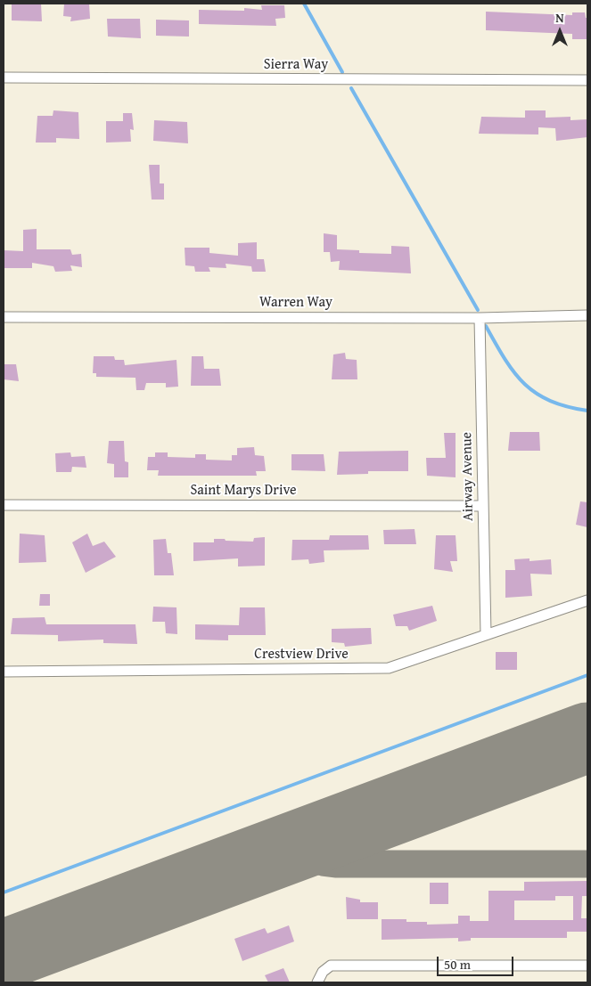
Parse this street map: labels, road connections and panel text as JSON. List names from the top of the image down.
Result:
{
  "streets": {
    "street": [
      "Sierra Way",
      "Warren Way",
      "Airway Avenue",
      "Saint Marys Drive",
      "Crestview Drive"
    ]
  },
  "crossings": [
    ["Warren Way", "Airway Avenue"],
    ["Airway Avenue", "Saint Marys Drive"],
    ["Airway Avenue", "Crestview Drive"]
  ],
  "scale_bar": "50 m",
  "north": "top"
}
